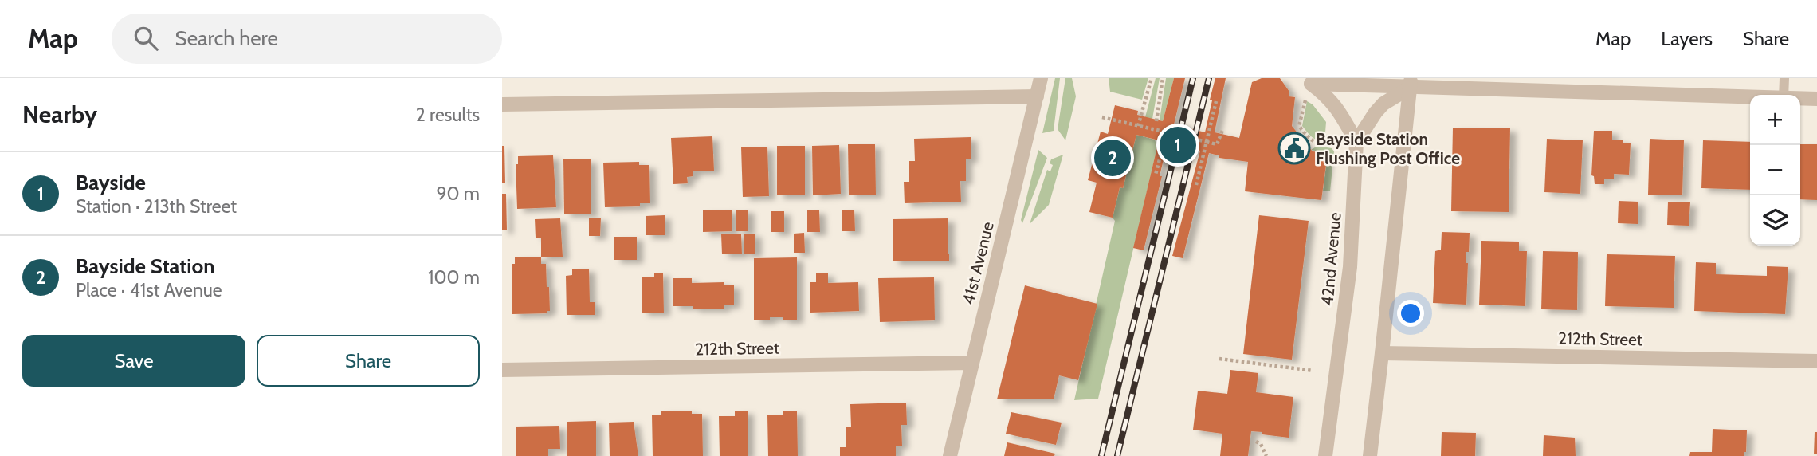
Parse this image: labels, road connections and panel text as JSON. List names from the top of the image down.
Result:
{
  "streets": {
    "street": ["42nd Avenue", "41st Avenue", "212th Street"]
  },
  "crossings": [
    ["41st Avenue", "212th Street"]
  ],
  "places": {
    "public building": ["Bayside Station Flushing Post Office"]
  },
  "page": {
    "header": "Map",
    "search": "Search here",
    "nav": ["Map", "Layers", "Share"],
    "heading": ["Nearby", "2 results"],
    "map_buttons": ["+", "−"],
    "pins": ["1", "2"],
    "list": [
      {
        "mark": "1",
        "name": "Bayside",
        "note": "Station · 213th Street",
        "value": "90 m"
      },
      {
        "mark": "2",
        "name": "Bayside Station",
        "note": "Place · 41st Avenue",
        "value": "100 m"
      }
    ],
    "buttons": ["Save", "Share"]
  }
}
